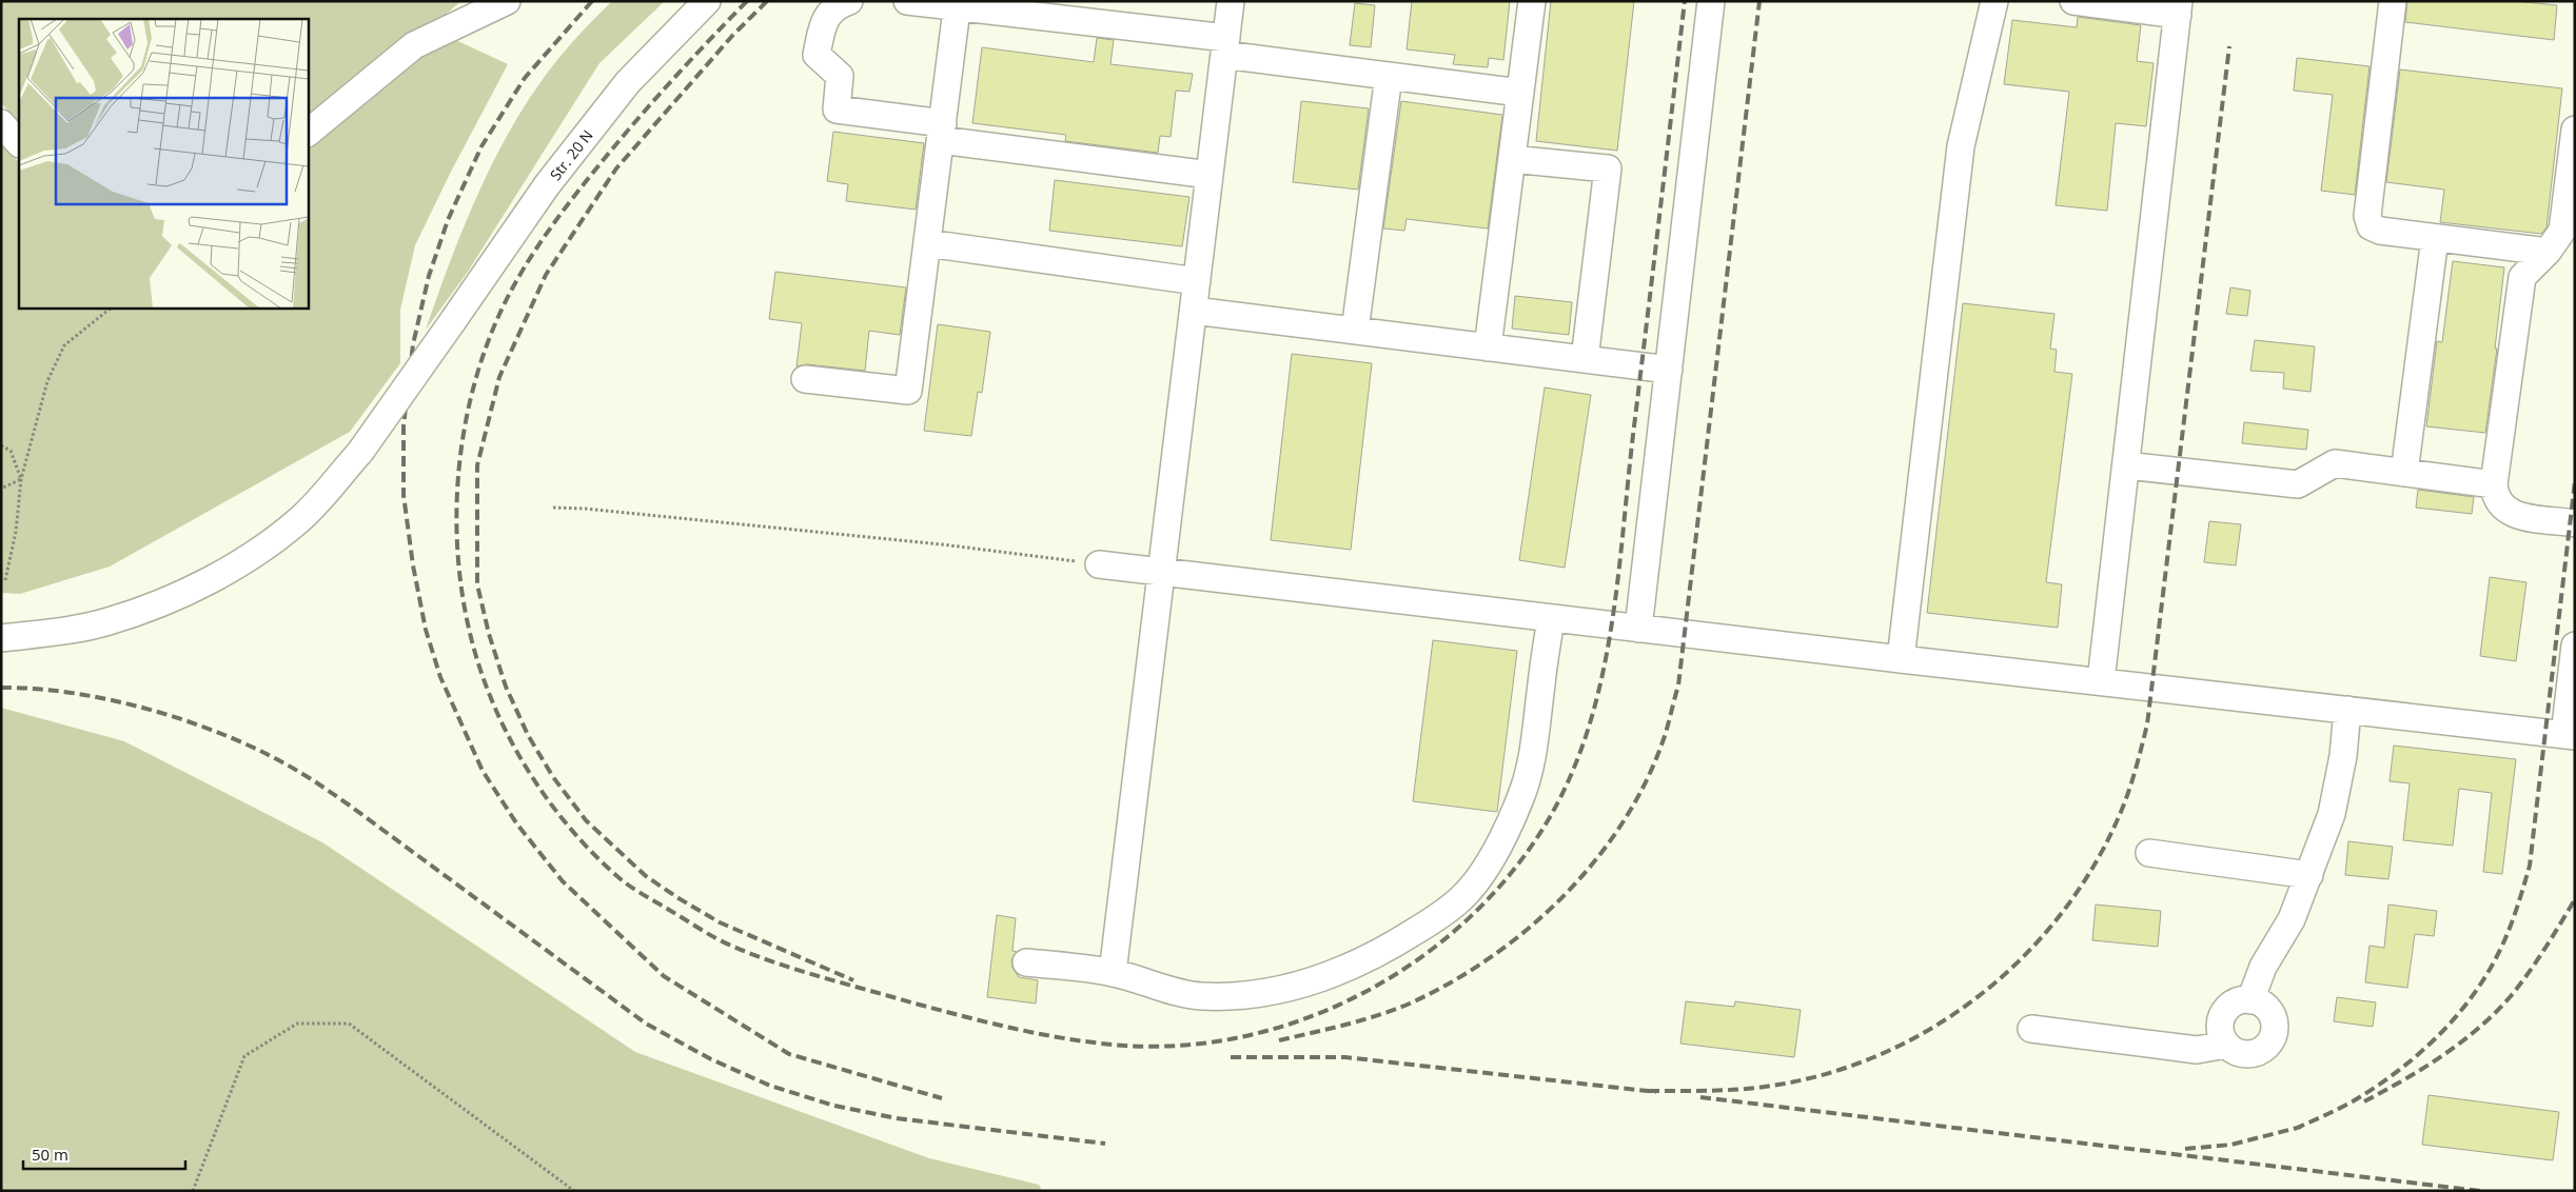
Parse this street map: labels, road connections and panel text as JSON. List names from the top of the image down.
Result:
{
  "streets": {
    "lane": ["Str. 20 N"]
  },
  "scale_bar": "50 m"
}
